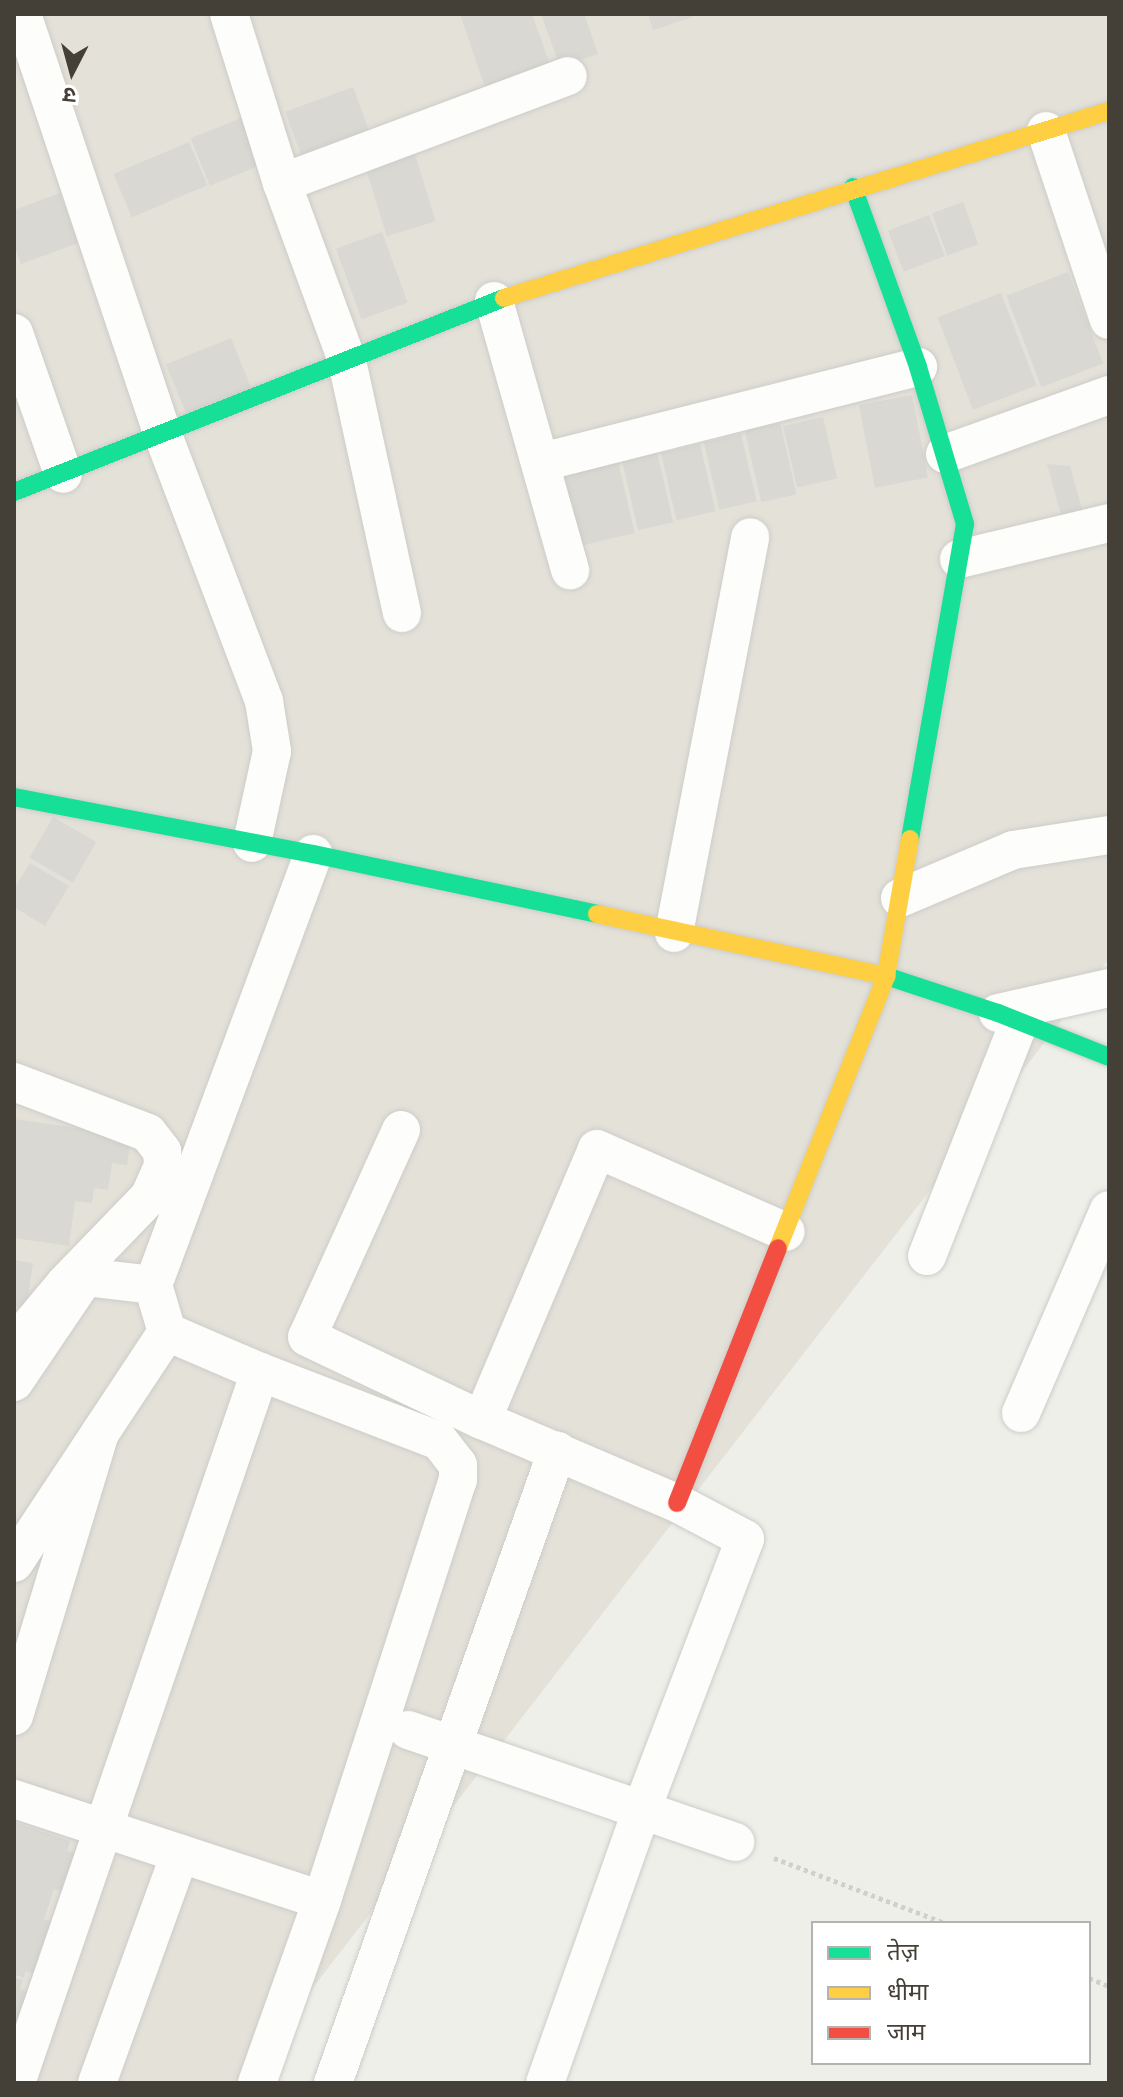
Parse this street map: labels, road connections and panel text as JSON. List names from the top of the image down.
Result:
{
  "legend": ["तेज़", "धीमा", "जाम"],
  "north": "bottom"
}
